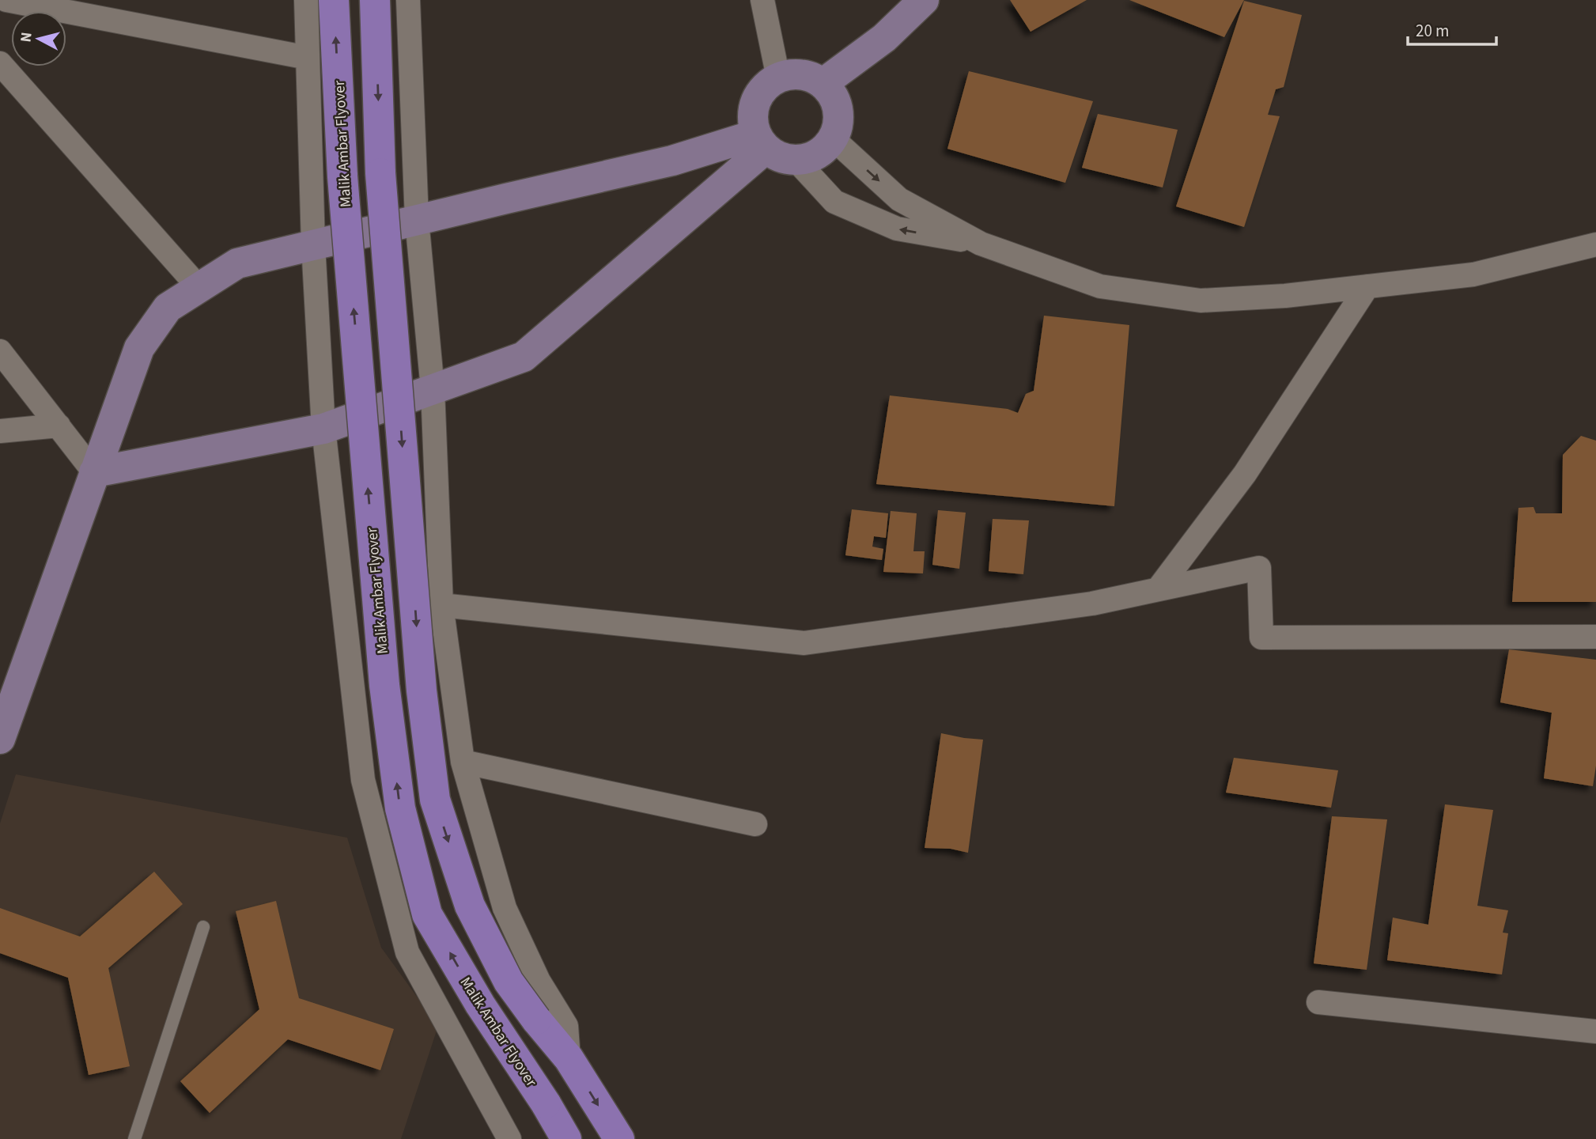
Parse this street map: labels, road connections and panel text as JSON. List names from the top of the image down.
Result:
{
  "streets": {
    "main road": ["Malik Ambar Flyover"]
  },
  "scale_bar": "20 m",
  "north": "left"
}
